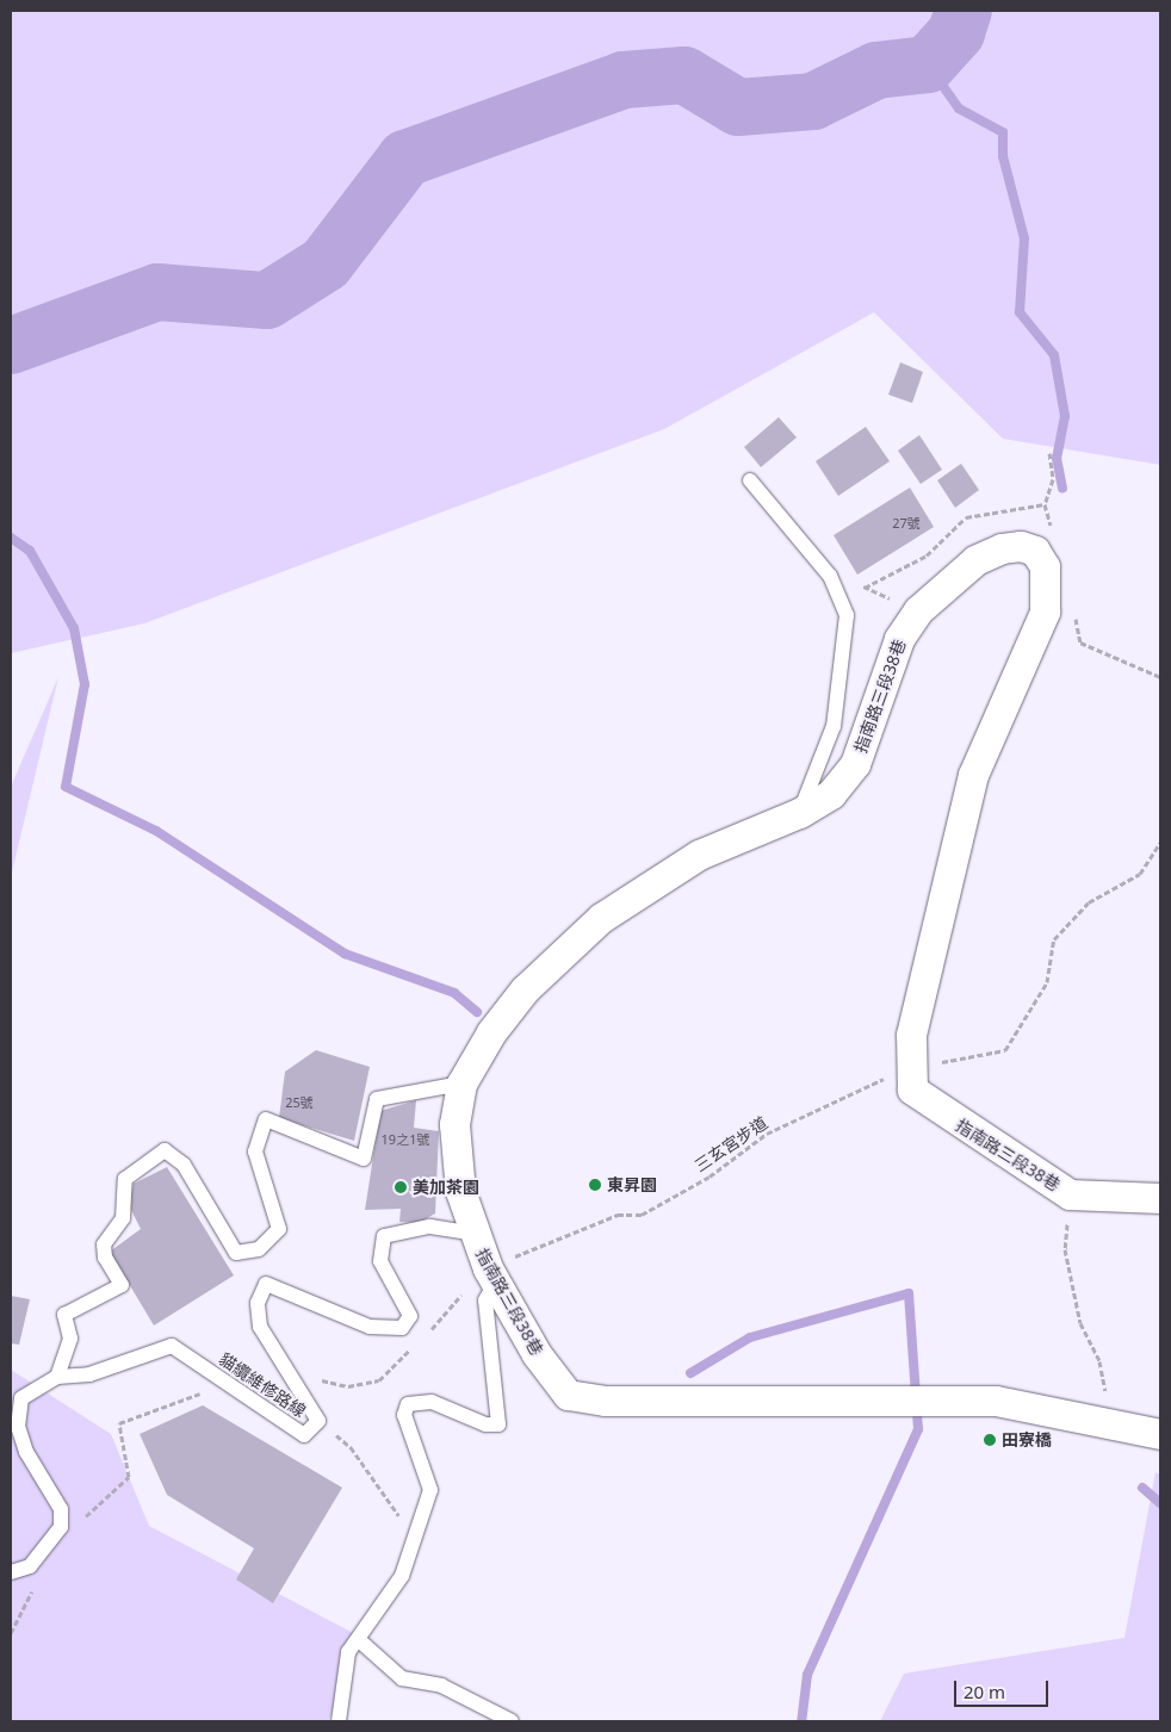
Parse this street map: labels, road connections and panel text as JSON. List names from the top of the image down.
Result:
{
  "streets": {
    "street": ["指南路三段38巷"],
    "lane": ["貓纜維修路線"],
    "path": ["三玄宮步道"]
  },
  "crossings": [
    ["指南路三段38巷", "三玄宮步道"],
    ["指南路三段38巷", "貓纜維修路線"]
  ],
  "places": ["東昇園", "美加茶園", "田寮橋"],
  "house_numbers": ["27號", "25號", "19之1號"],
  "scale_bar": "20 m"
}
